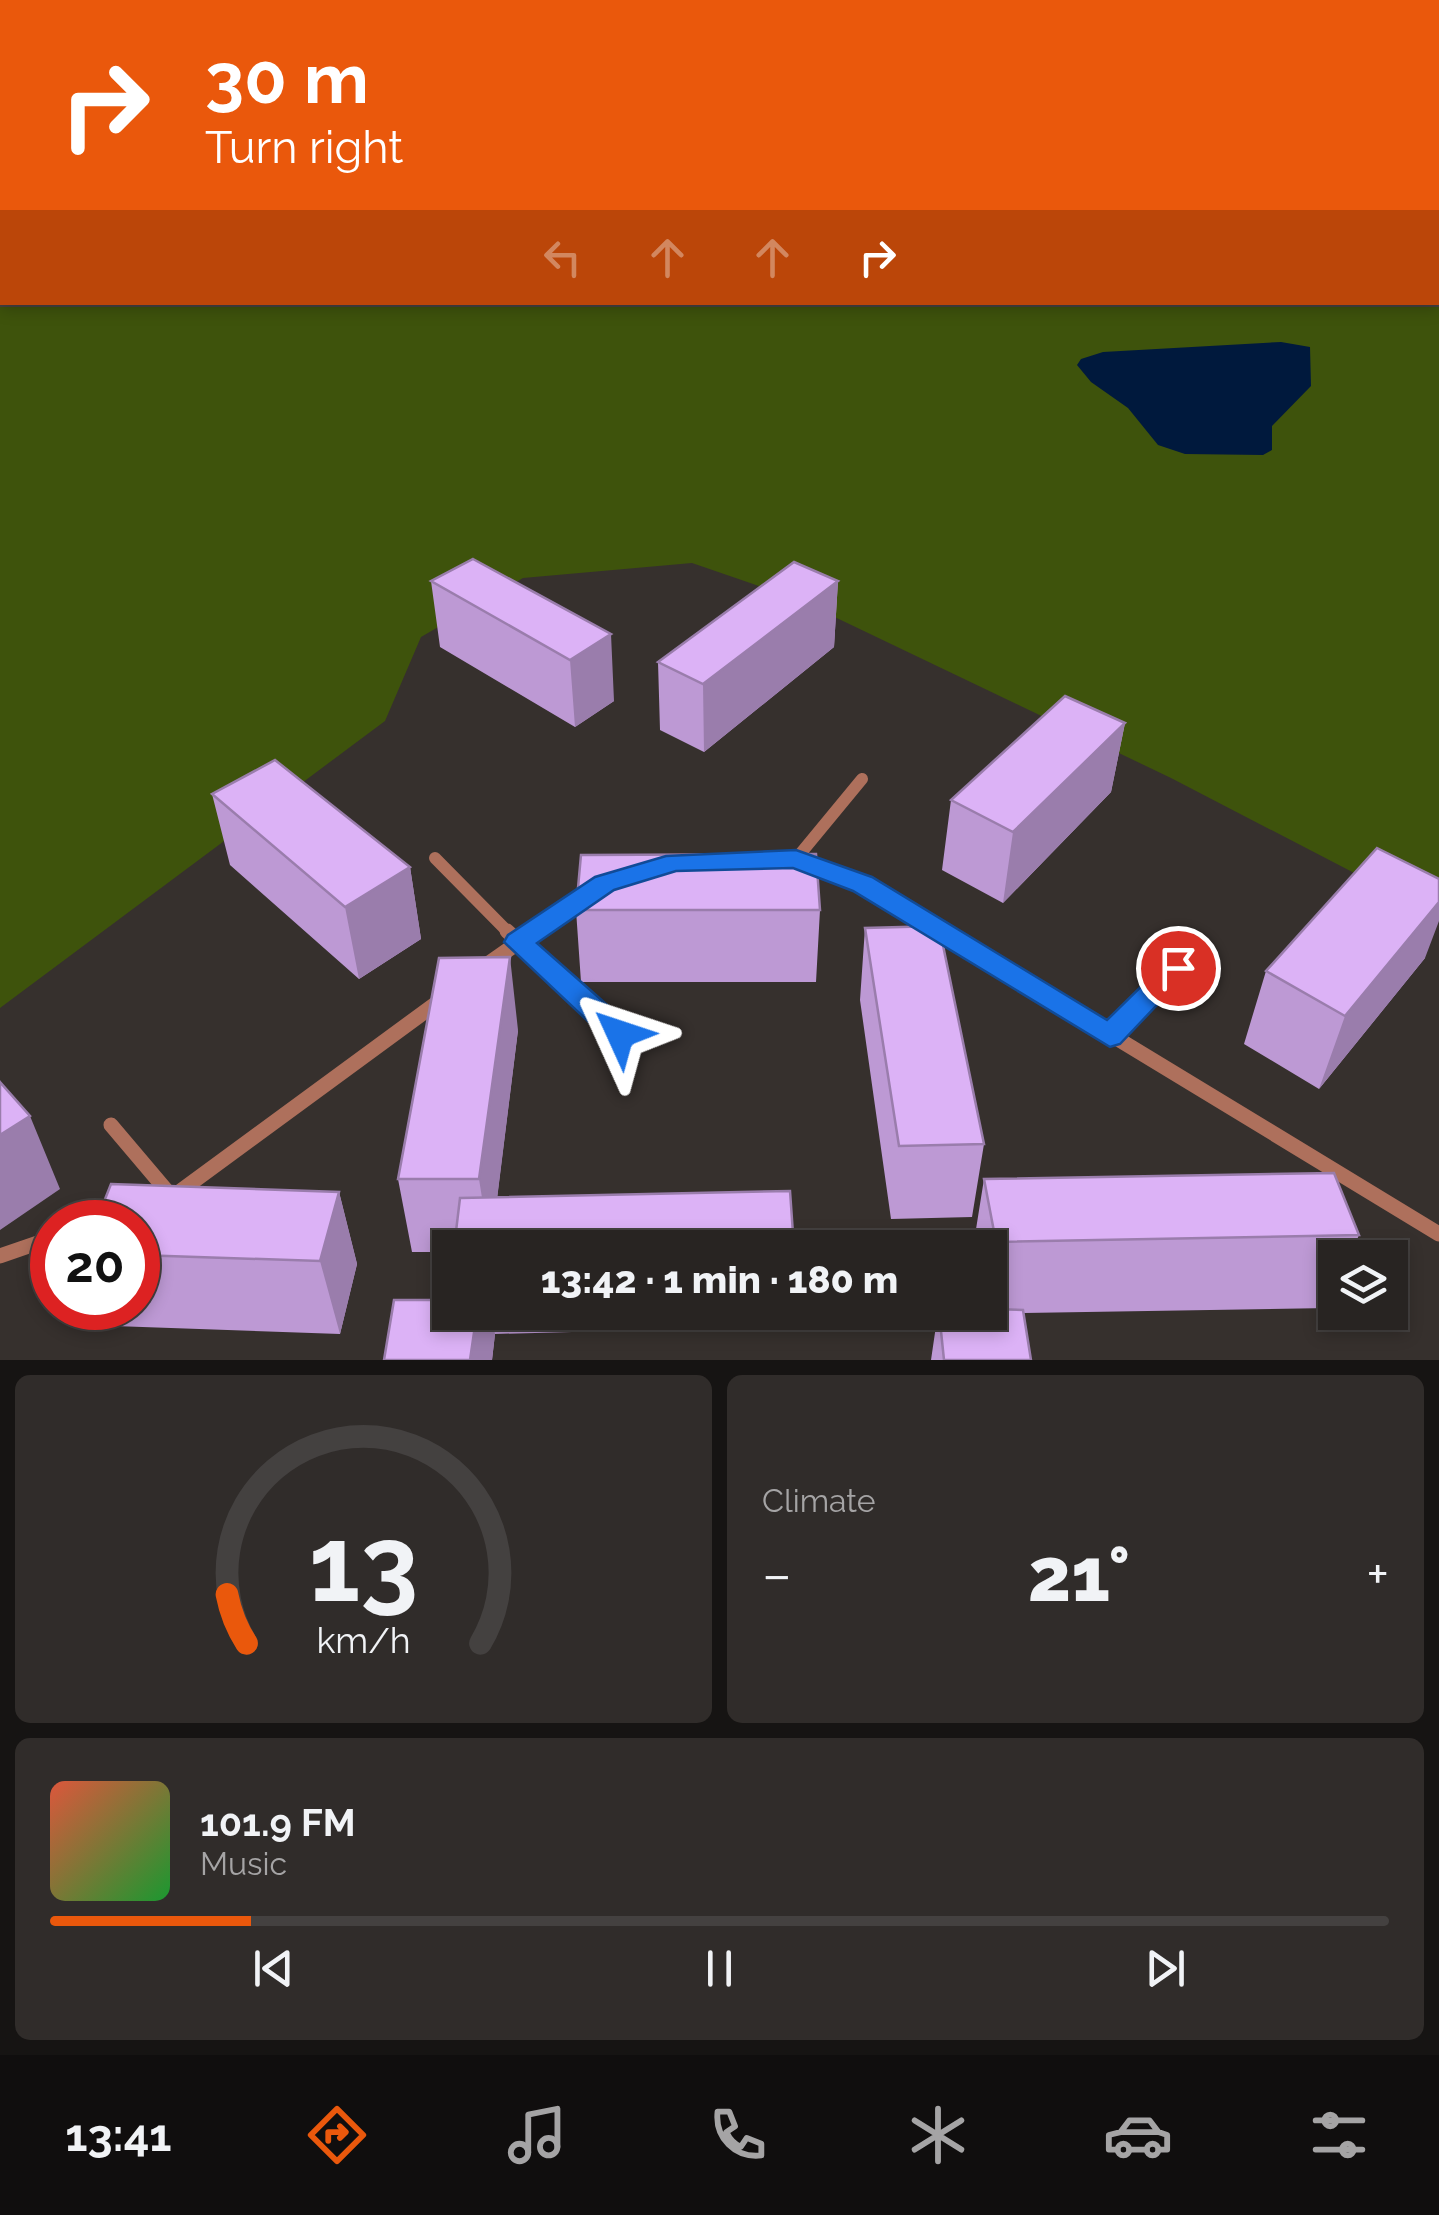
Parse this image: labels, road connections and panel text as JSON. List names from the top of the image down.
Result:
{
  "page": {
    "turn": ["30 m", "Turn right"],
    "limit": "20",
    "trip": "13:42 · 1 min · 180 m",
    "tile": "Climate",
    "heat": ["−", "21°", "+"],
    "song": ["101.9 FM", "Music"],
    "tabs": "13:41",
    "gauge": ["13", "km/h"]
  }
}
